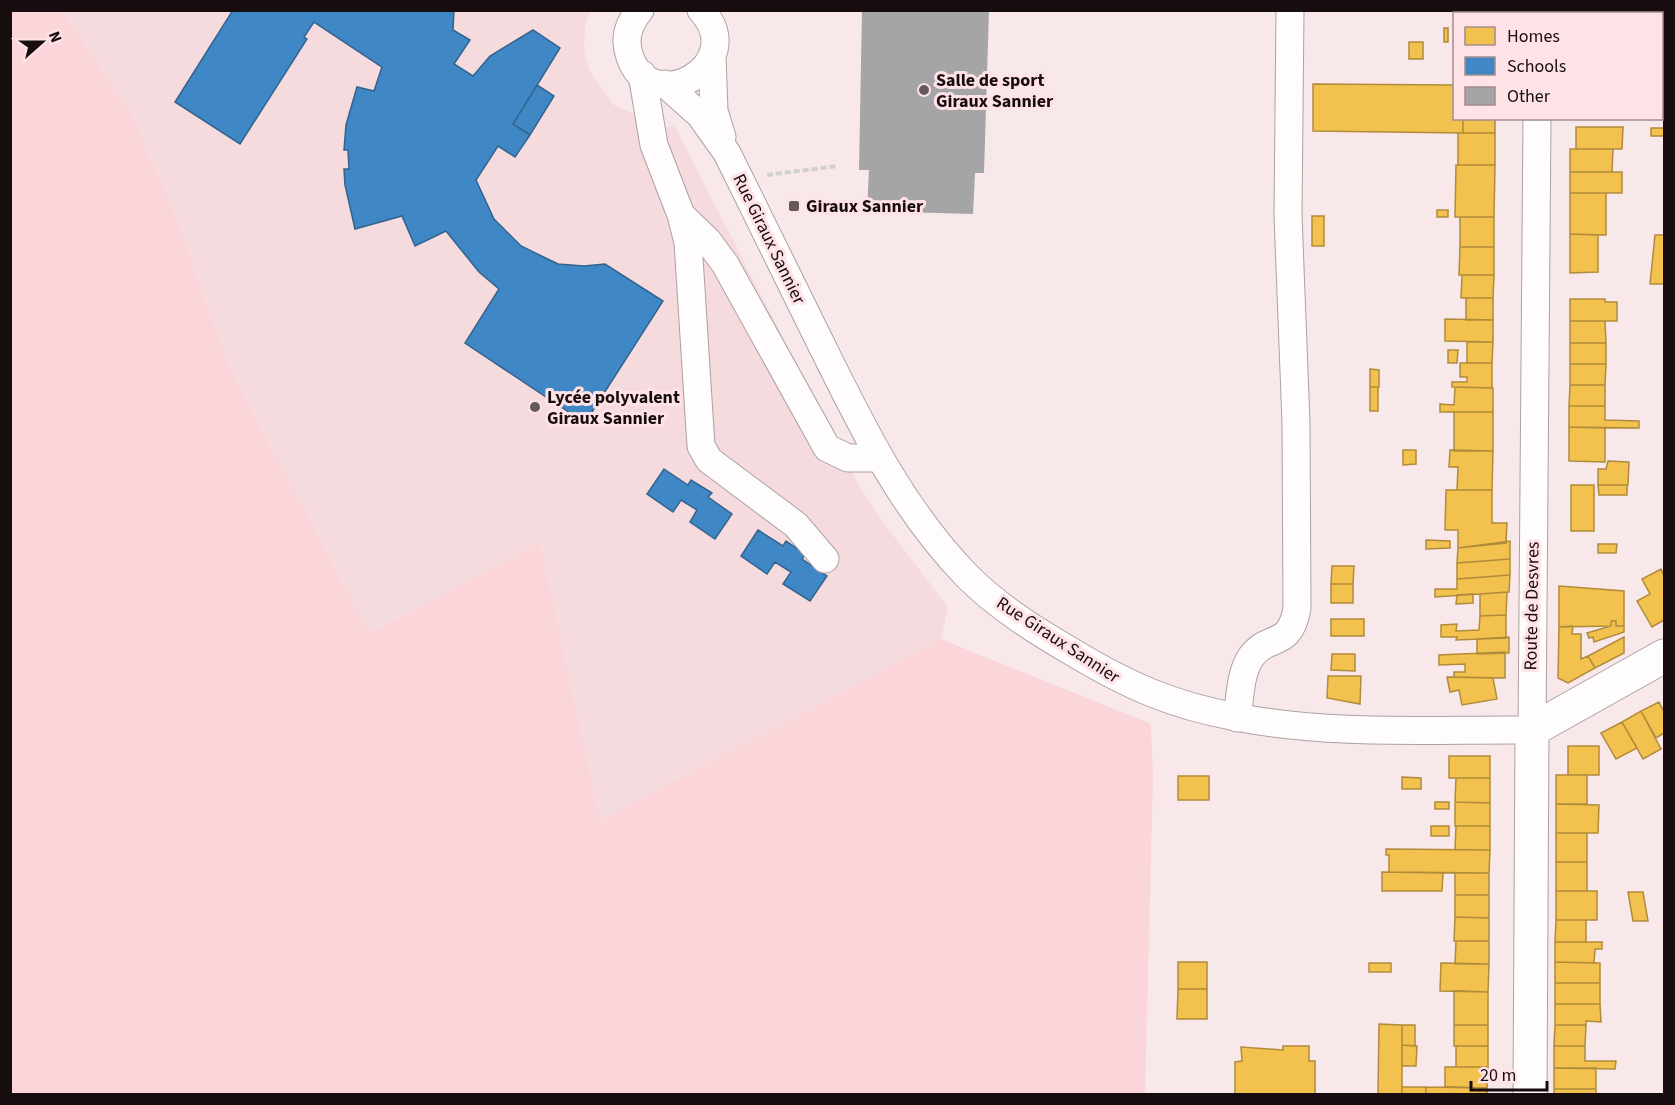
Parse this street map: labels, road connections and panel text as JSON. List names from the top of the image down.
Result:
{
  "streets": {
    "main road": ["Route de Desvres"],
    "street": ["Rue Giraux Sannier"]
  },
  "crossings": [
    ["Rue Giraux Sannier", "Route de Desvres"]
  ],
  "places": {
    "other": ["Salle de sport Giraux Sannier", "Lycée polyvalent Giraux Sannier"],
    "transit": ["Giraux Sannier"]
  },
  "legend": ["Homes", "Schools", "Other"],
  "scale_bar": "20 m",
  "north": "right"
}
